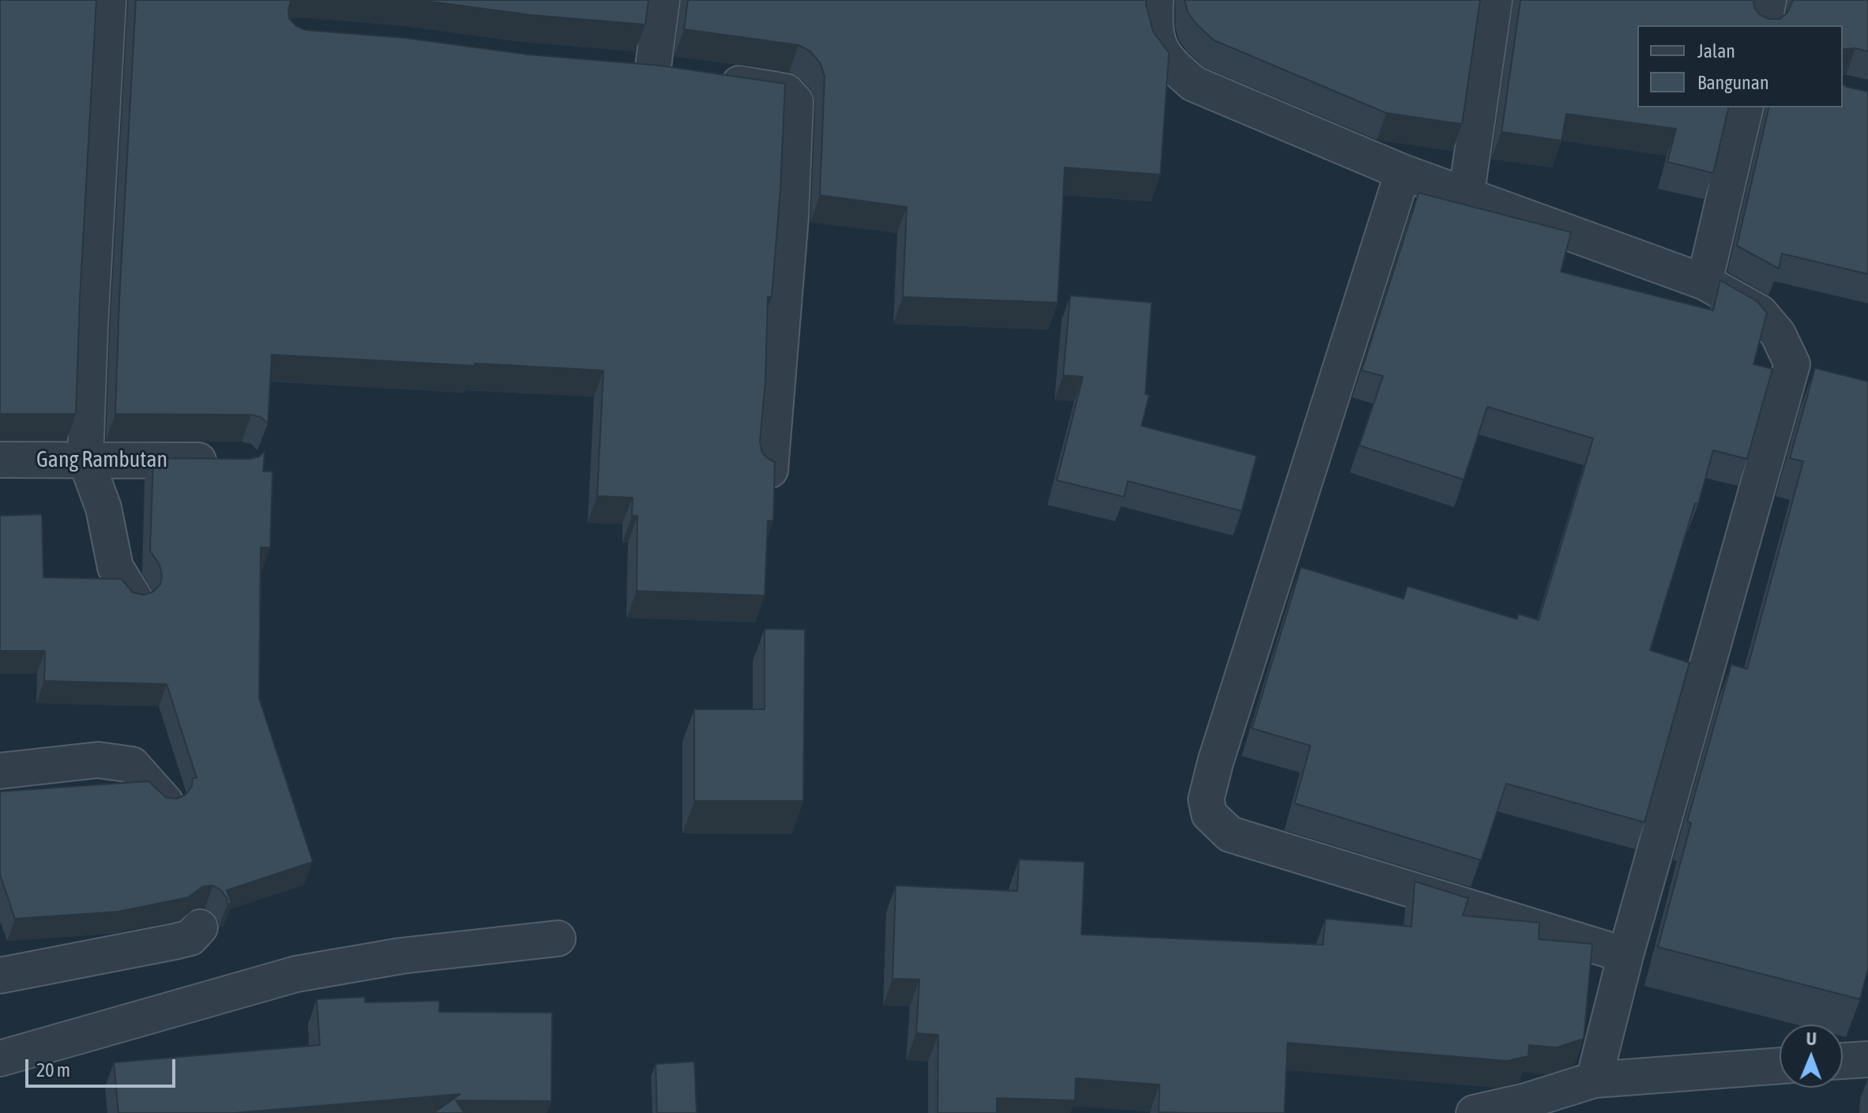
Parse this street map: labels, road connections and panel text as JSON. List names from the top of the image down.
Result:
{
  "streets": {
    "street": ["Gang Rambutan"]
  },
  "legend": ["Jalan", "Bangunan"],
  "scale_bar": "20 m",
  "north": "top"
}
